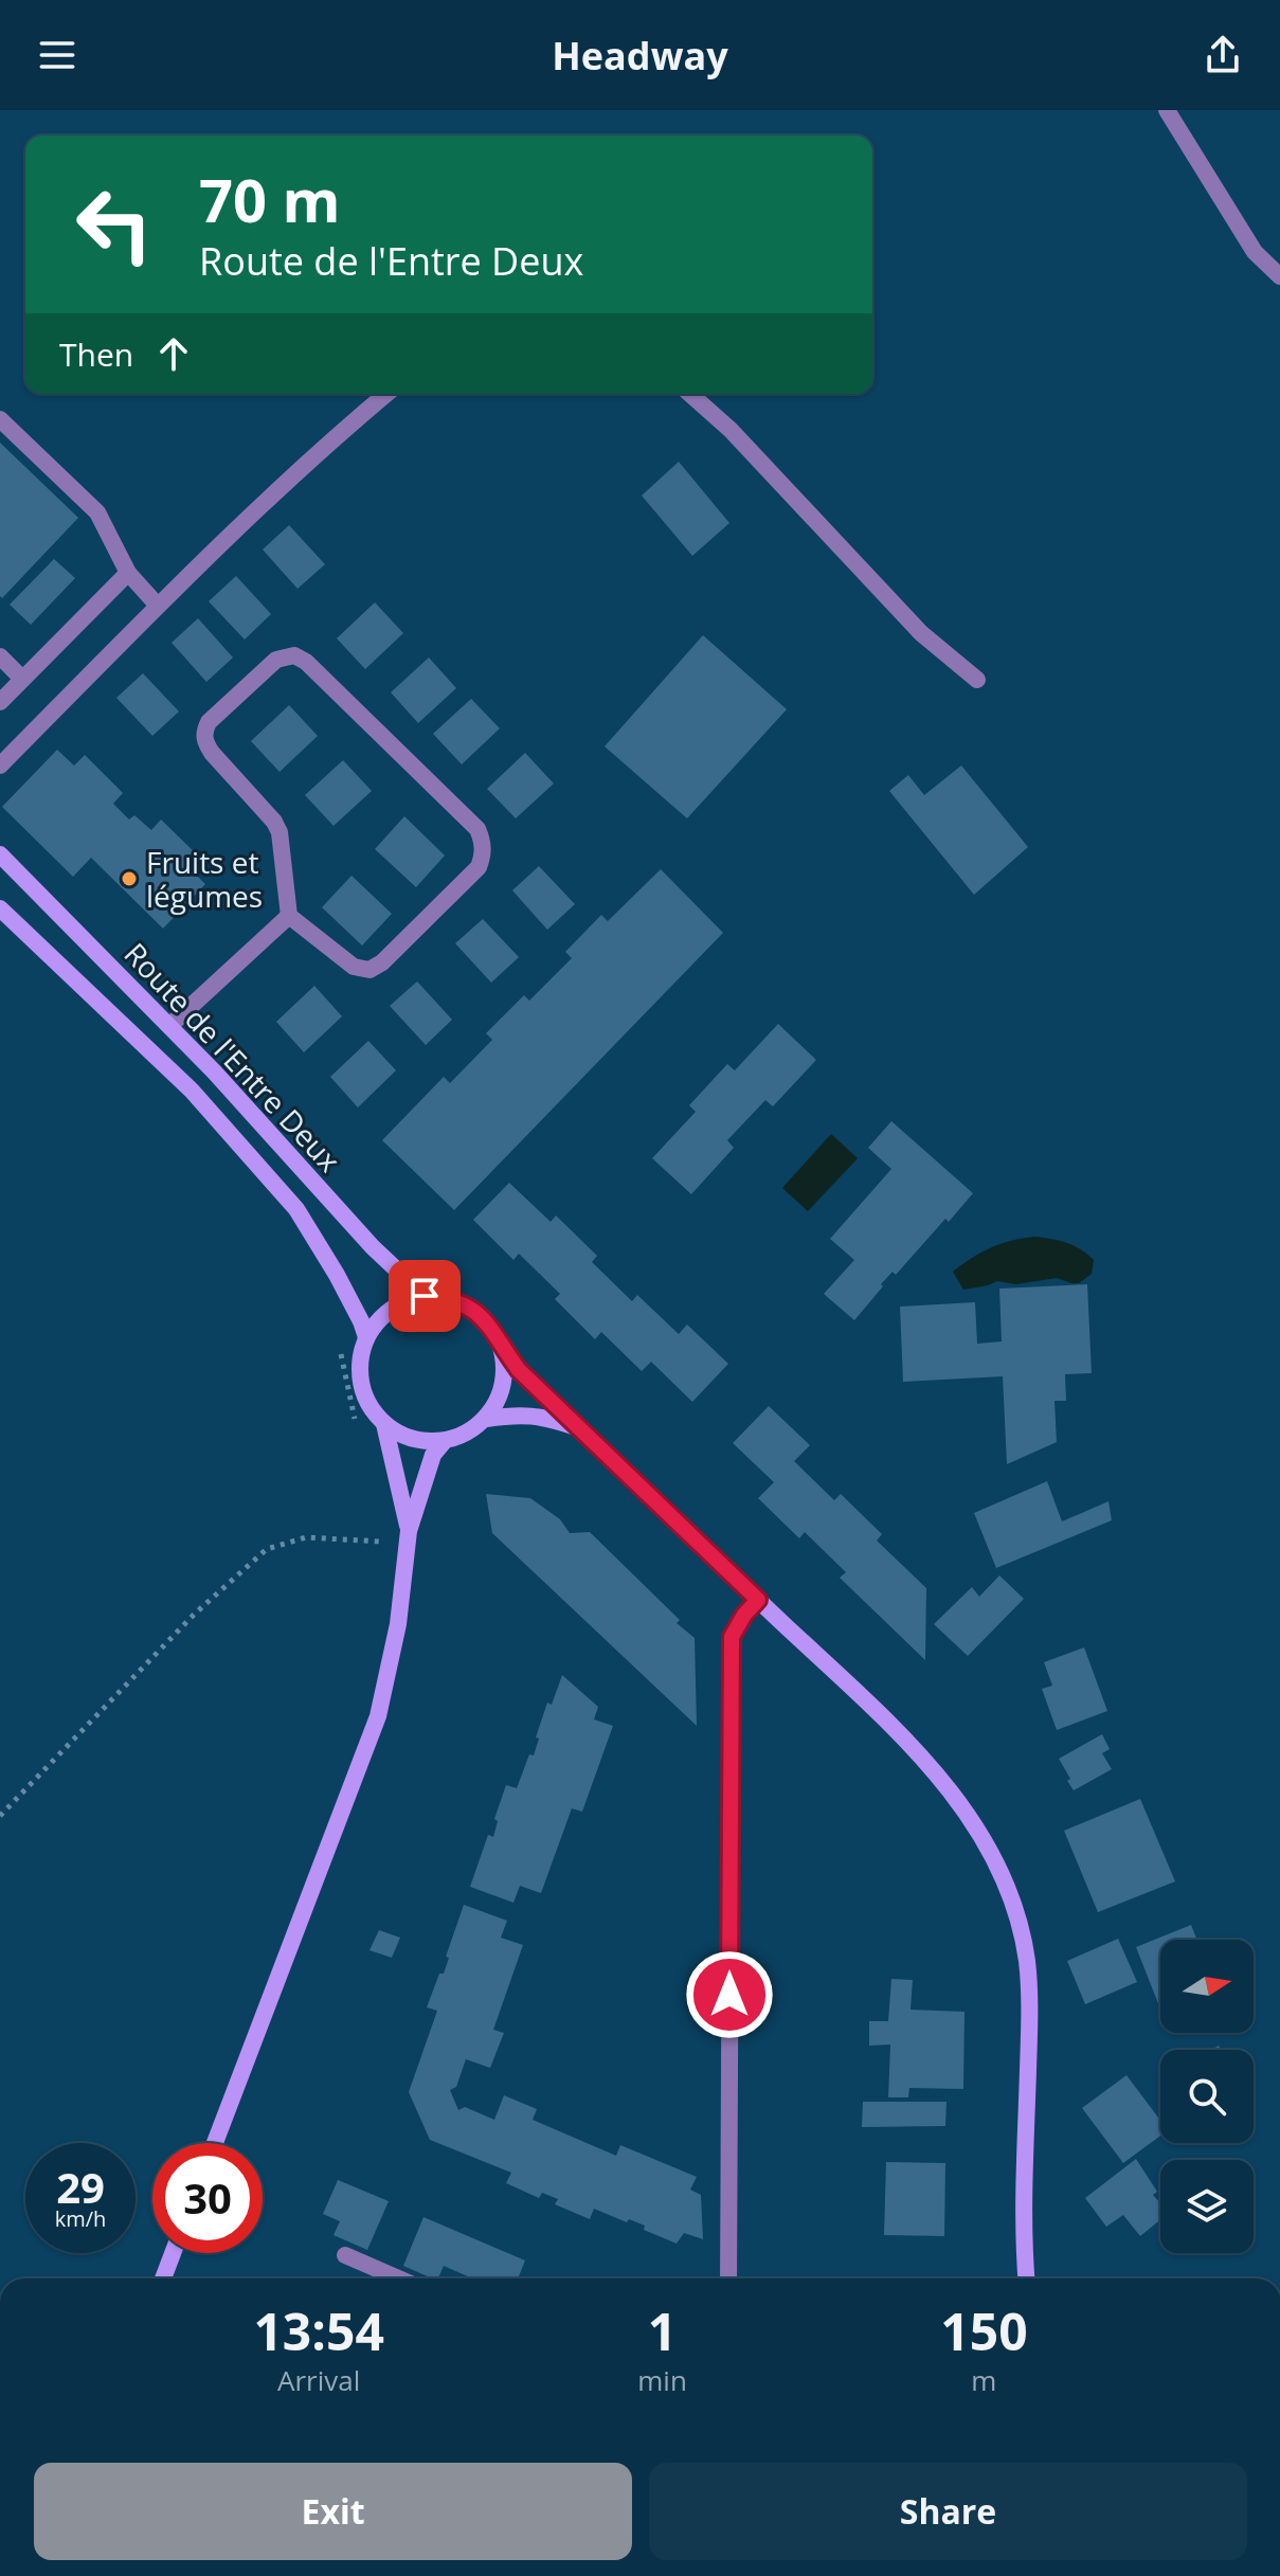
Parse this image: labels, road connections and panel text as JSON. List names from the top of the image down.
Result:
{
  "streets": {
    "main road": ["Route de l'Entre Deux"]
  },
  "places": ["Fruits et légumes"],
  "north": "right",
  "page": {
    "header": "Headway",
    "turn": ["70 m", "Route de l'Entre Deux"],
    "then": "Then",
    "speed": "29 km/h",
    "limit": "30",
    "eta": [
      "13:54",
      "Arrival",
      "1",
      "min",
      "150",
      "m"
    ],
    "buttons": ["Exit", "Share"]
  }
}
